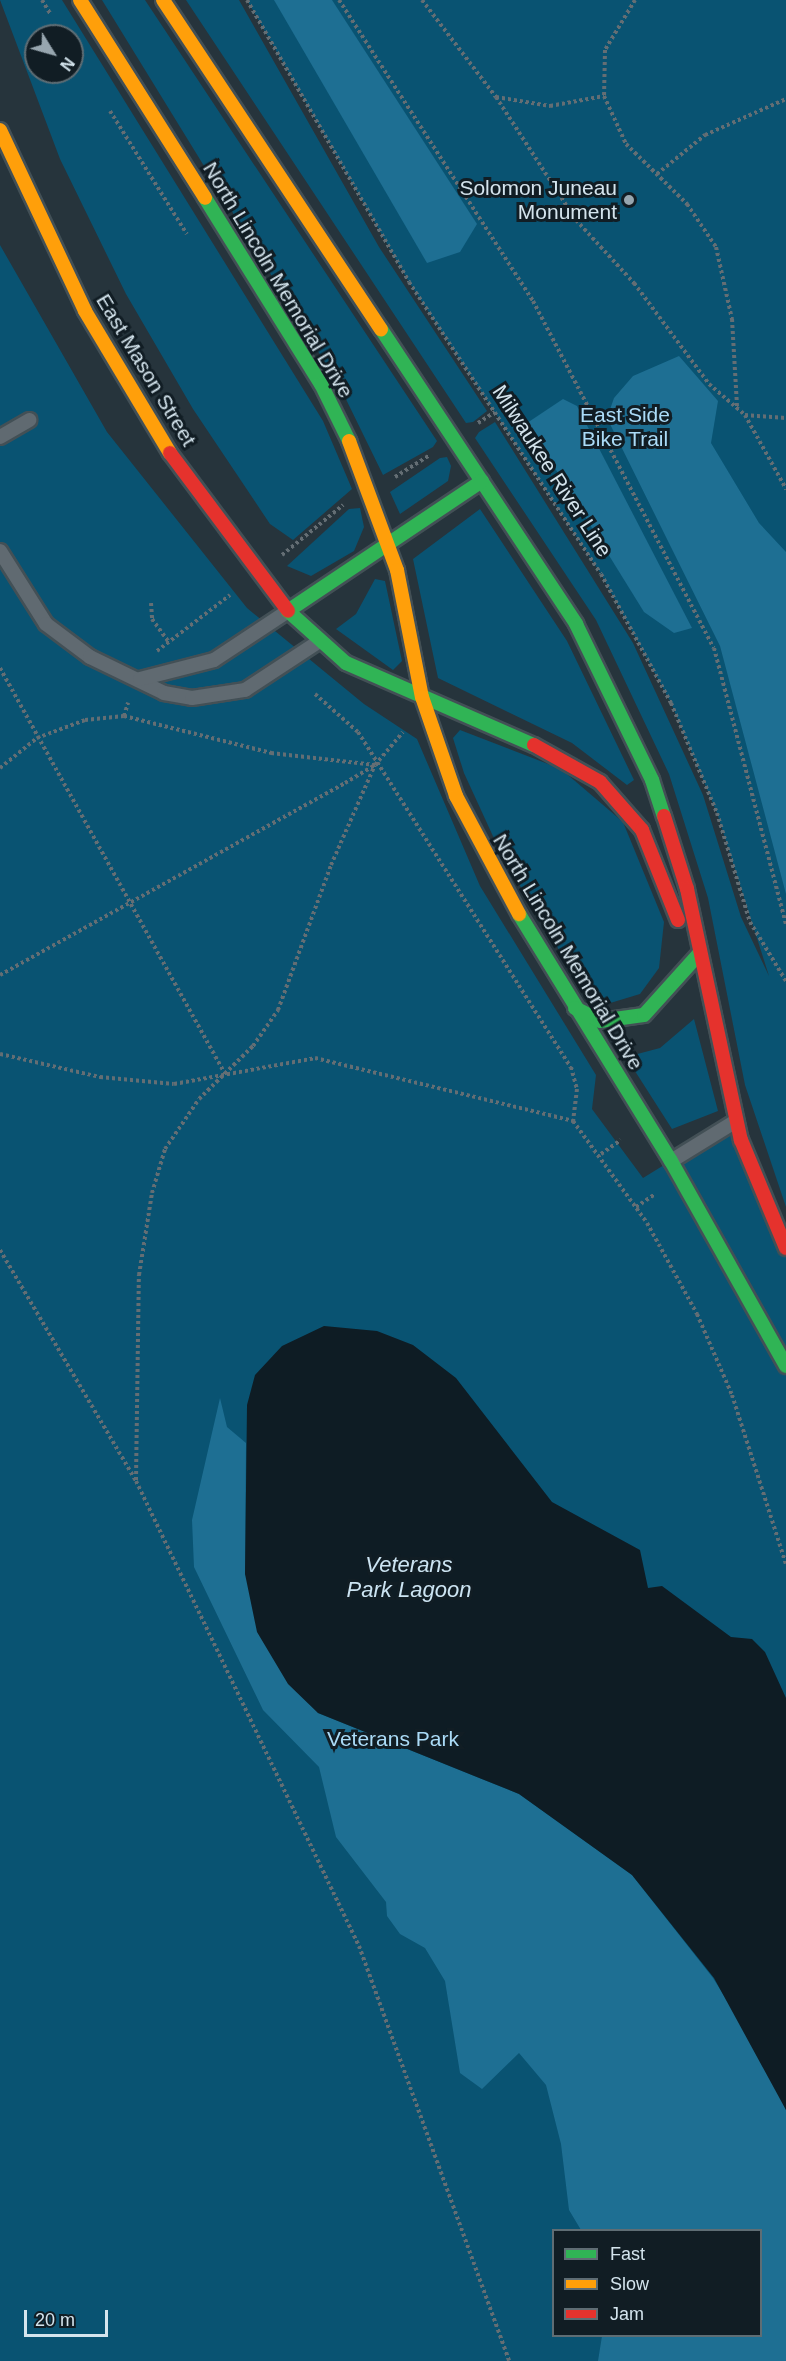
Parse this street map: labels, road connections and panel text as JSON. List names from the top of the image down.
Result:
{
  "streets": {
    "main road": ["North Lincoln Memorial Drive", "East Mason Street"],
    "path": ["Milwaukee River Line"]
  },
  "crossings": [
    ["North Lincoln Memorial Drive", "East Mason Street"]
  ],
  "water": ["Veterans Park Lagoon"],
  "parks": ["East Side Bike Trail", "Veterans Park"],
  "places": ["Solomon Juneau Monument"],
  "legend": ["Fast", "Slow", "Jam"],
  "scale_bar": "20 m",
  "north": "bottom right"
}
